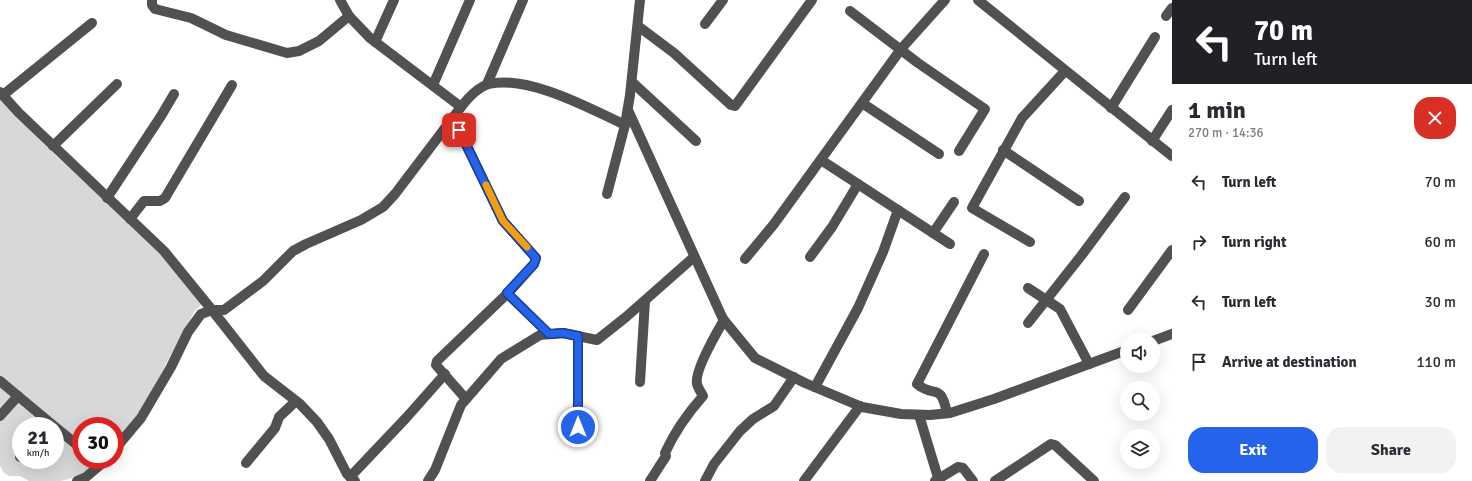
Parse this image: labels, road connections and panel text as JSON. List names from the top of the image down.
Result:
{
  "page": {
    "turn": ["70 m", "Turn left"],
    "heading": ["1 min", "270 m · 14:36"],
    "list": [
      {
        "name": "Turn left",
        "value": "70 m"
      },
      {
        "name": "Turn right",
        "value": "60 m"
      },
      {
        "name": "Turn left",
        "value": "30 m"
      },
      {
        "name": "Arrive at destination",
        "value": "110 m"
      }
    ],
    "speed": "21 km/h",
    "limit": "30",
    "buttons": ["Exit", "Share"]
  }
}
